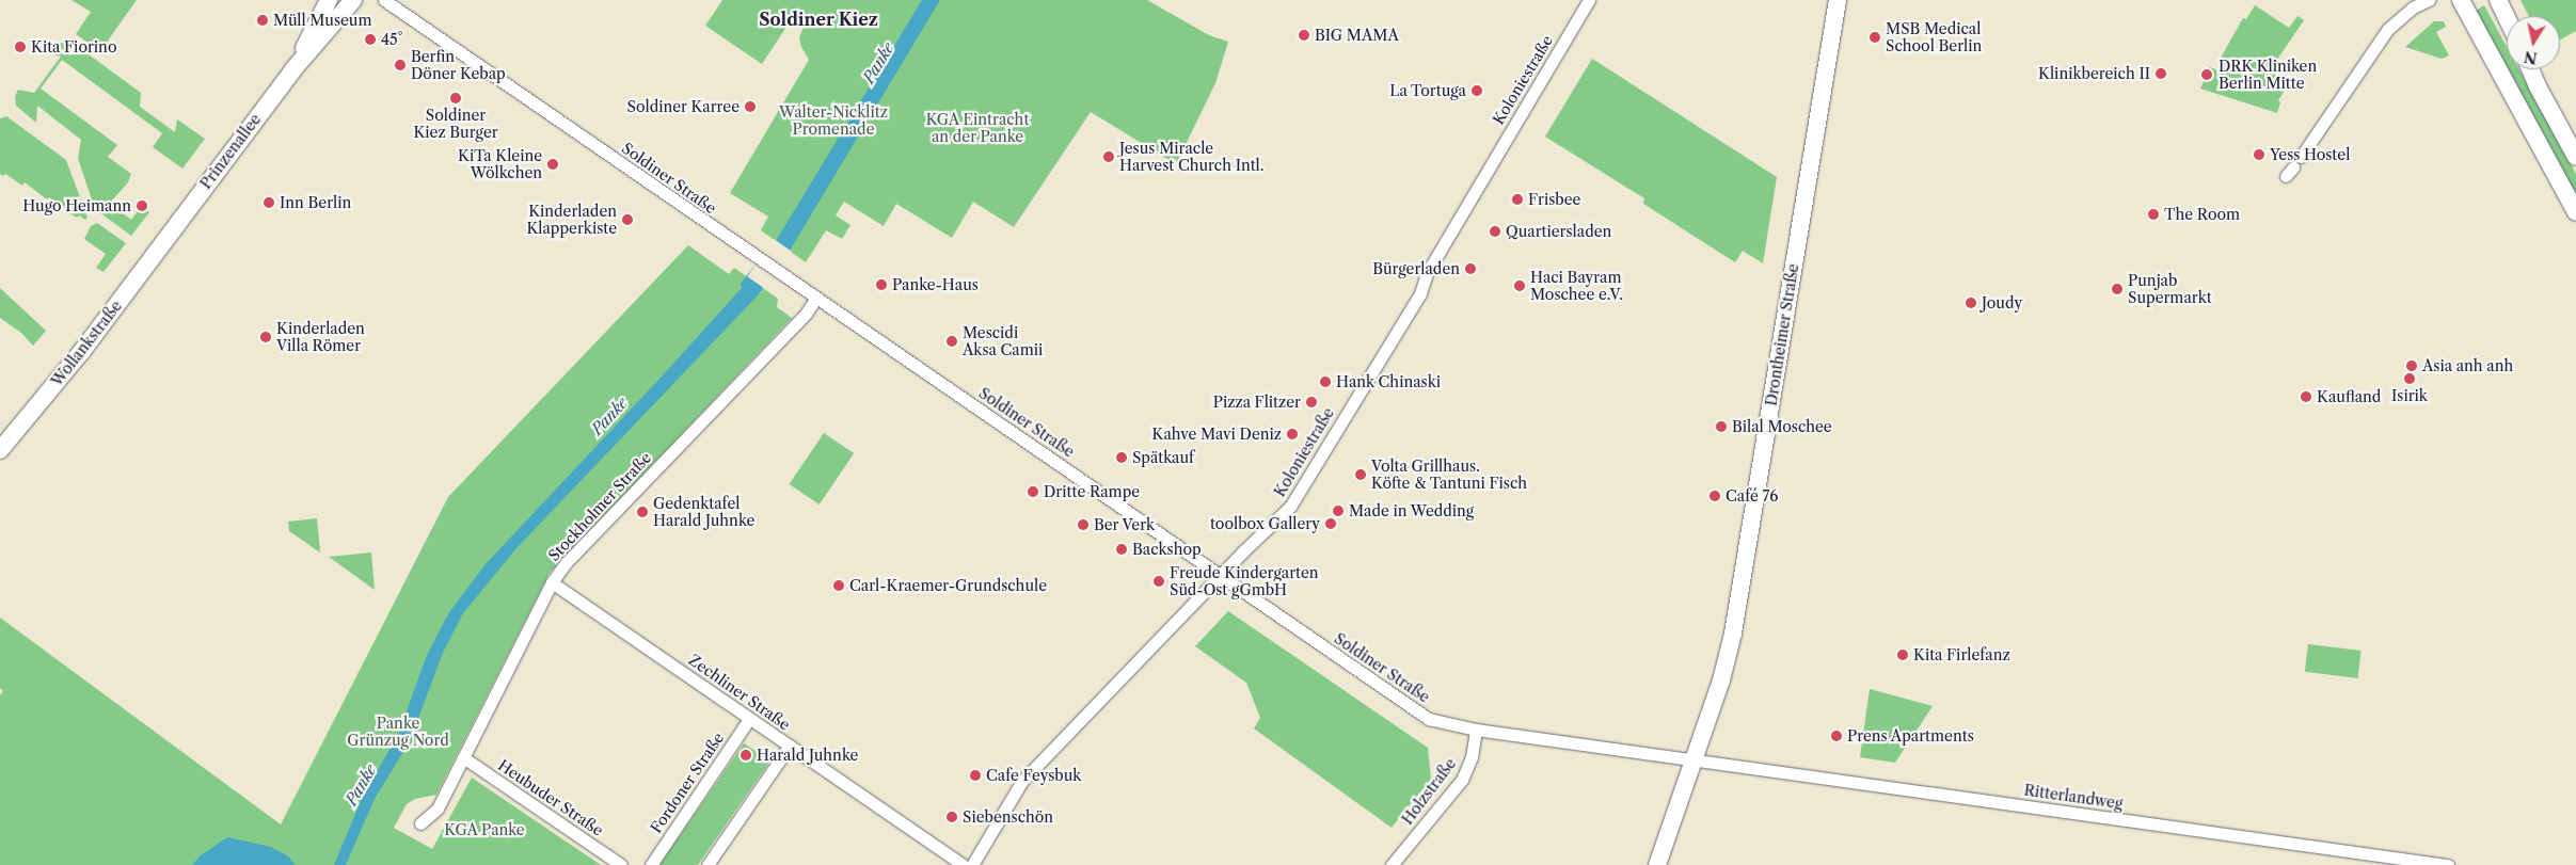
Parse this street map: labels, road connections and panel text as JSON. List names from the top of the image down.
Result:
{
  "streets": {
    "main road": ["Prinzenallee", "Drontheimer Straße", "Wollankstraße"],
    "street": [
      "Koloniestraße",
      "Soldiner Straße",
      "Stockholmer Straße",
      "Zechliner Straße",
      "Fordoner Straße",
      "Holzstraße",
      "Ritterlandweg",
      "Heubuder Straße"
    ]
  },
  "crossings": [
    ["Koloniestraße", "Soldiner Straße"],
    ["Prinzenallee", "Wollankstraße"],
    ["Soldiner Straße", "Drontheimer Straße"],
    ["Soldiner Straße", "Stockholmer Straße"],
    ["Soldiner Straße", "Holzstraße"],
    ["Soldiner Straße", "Ritterlandweg"],
    ["Drontheimer Straße", "Ritterlandweg"],
    ["Stockholmer Straße", "Zechliner Straße"],
    ["Stockholmer Straße", "Heubuder Straße"],
    ["Zechliner Straße", "Fordoner Straße"]
  ],
  "districts": ["Soldiner Kiez"],
  "water": ["Panke"],
  "parks": [
    "Walter-Nicklitz Promenade",
    "KGA Eintracht an der Panke",
    "Panke Grünzug Nord",
    "KGA Panke"
  ],
  "places": [
    "Müll Museum",
    "BIG MAMA",
    "MSB Medical School Berlin",
    "45°",
    "Kita Fiorino",
    "Berfin Döner Kebap",
    "Klinikbereich II",
    "DRK Kliniken Berlin Mitte",
    "La Tortuga",
    "Soldiner Kiez Burger",
    "Soldiner Karree",
    "Yess Hostel",
    "Jesus Miracle Harvest Church Intl.",
    "KiTa Kleine Wölkchen",
    "Frisbee",
    "Inn Berlin",
    "Hugo Heimann",
    "The Room",
    "Kinderladen Klapperkiste",
    "Quartiersladen",
    "Bürgerladen",
    "Panke-Haus",
    "Haci Bayram Moschee e.V.",
    "Punjab Supermarkt",
    "Joudy",
    "Kinderladen Villa Römer",
    "Mescidi Aksa Camii",
    "Asia anh anh",
    "Isirik",
    "Hank Chinaski",
    "Kaufland",
    "Pizza Flitzer",
    "Bilal Moschee",
    "Kahve Mavi Deniz",
    "Spätkauf",
    "Volta Grillhaus. Köfte & Tantuni Fisch",
    "Dritte Rampe",
    "Café 76",
    "Made in Wedding",
    "Gedenktafel Harald Juhnke",
    "toolbox Gallery",
    "Ber Verk",
    "Backshop",
    "Freude Kindergarten Süd-Ost gGmbH",
    "Carl-Kraemer-Grundschule",
    "Kita Firlefanz",
    "Prens Apartments",
    "Harald Juhnke",
    "Cafe Feysbuk",
    "Siebenschön"
  ],
  "north": "bottom"
}
